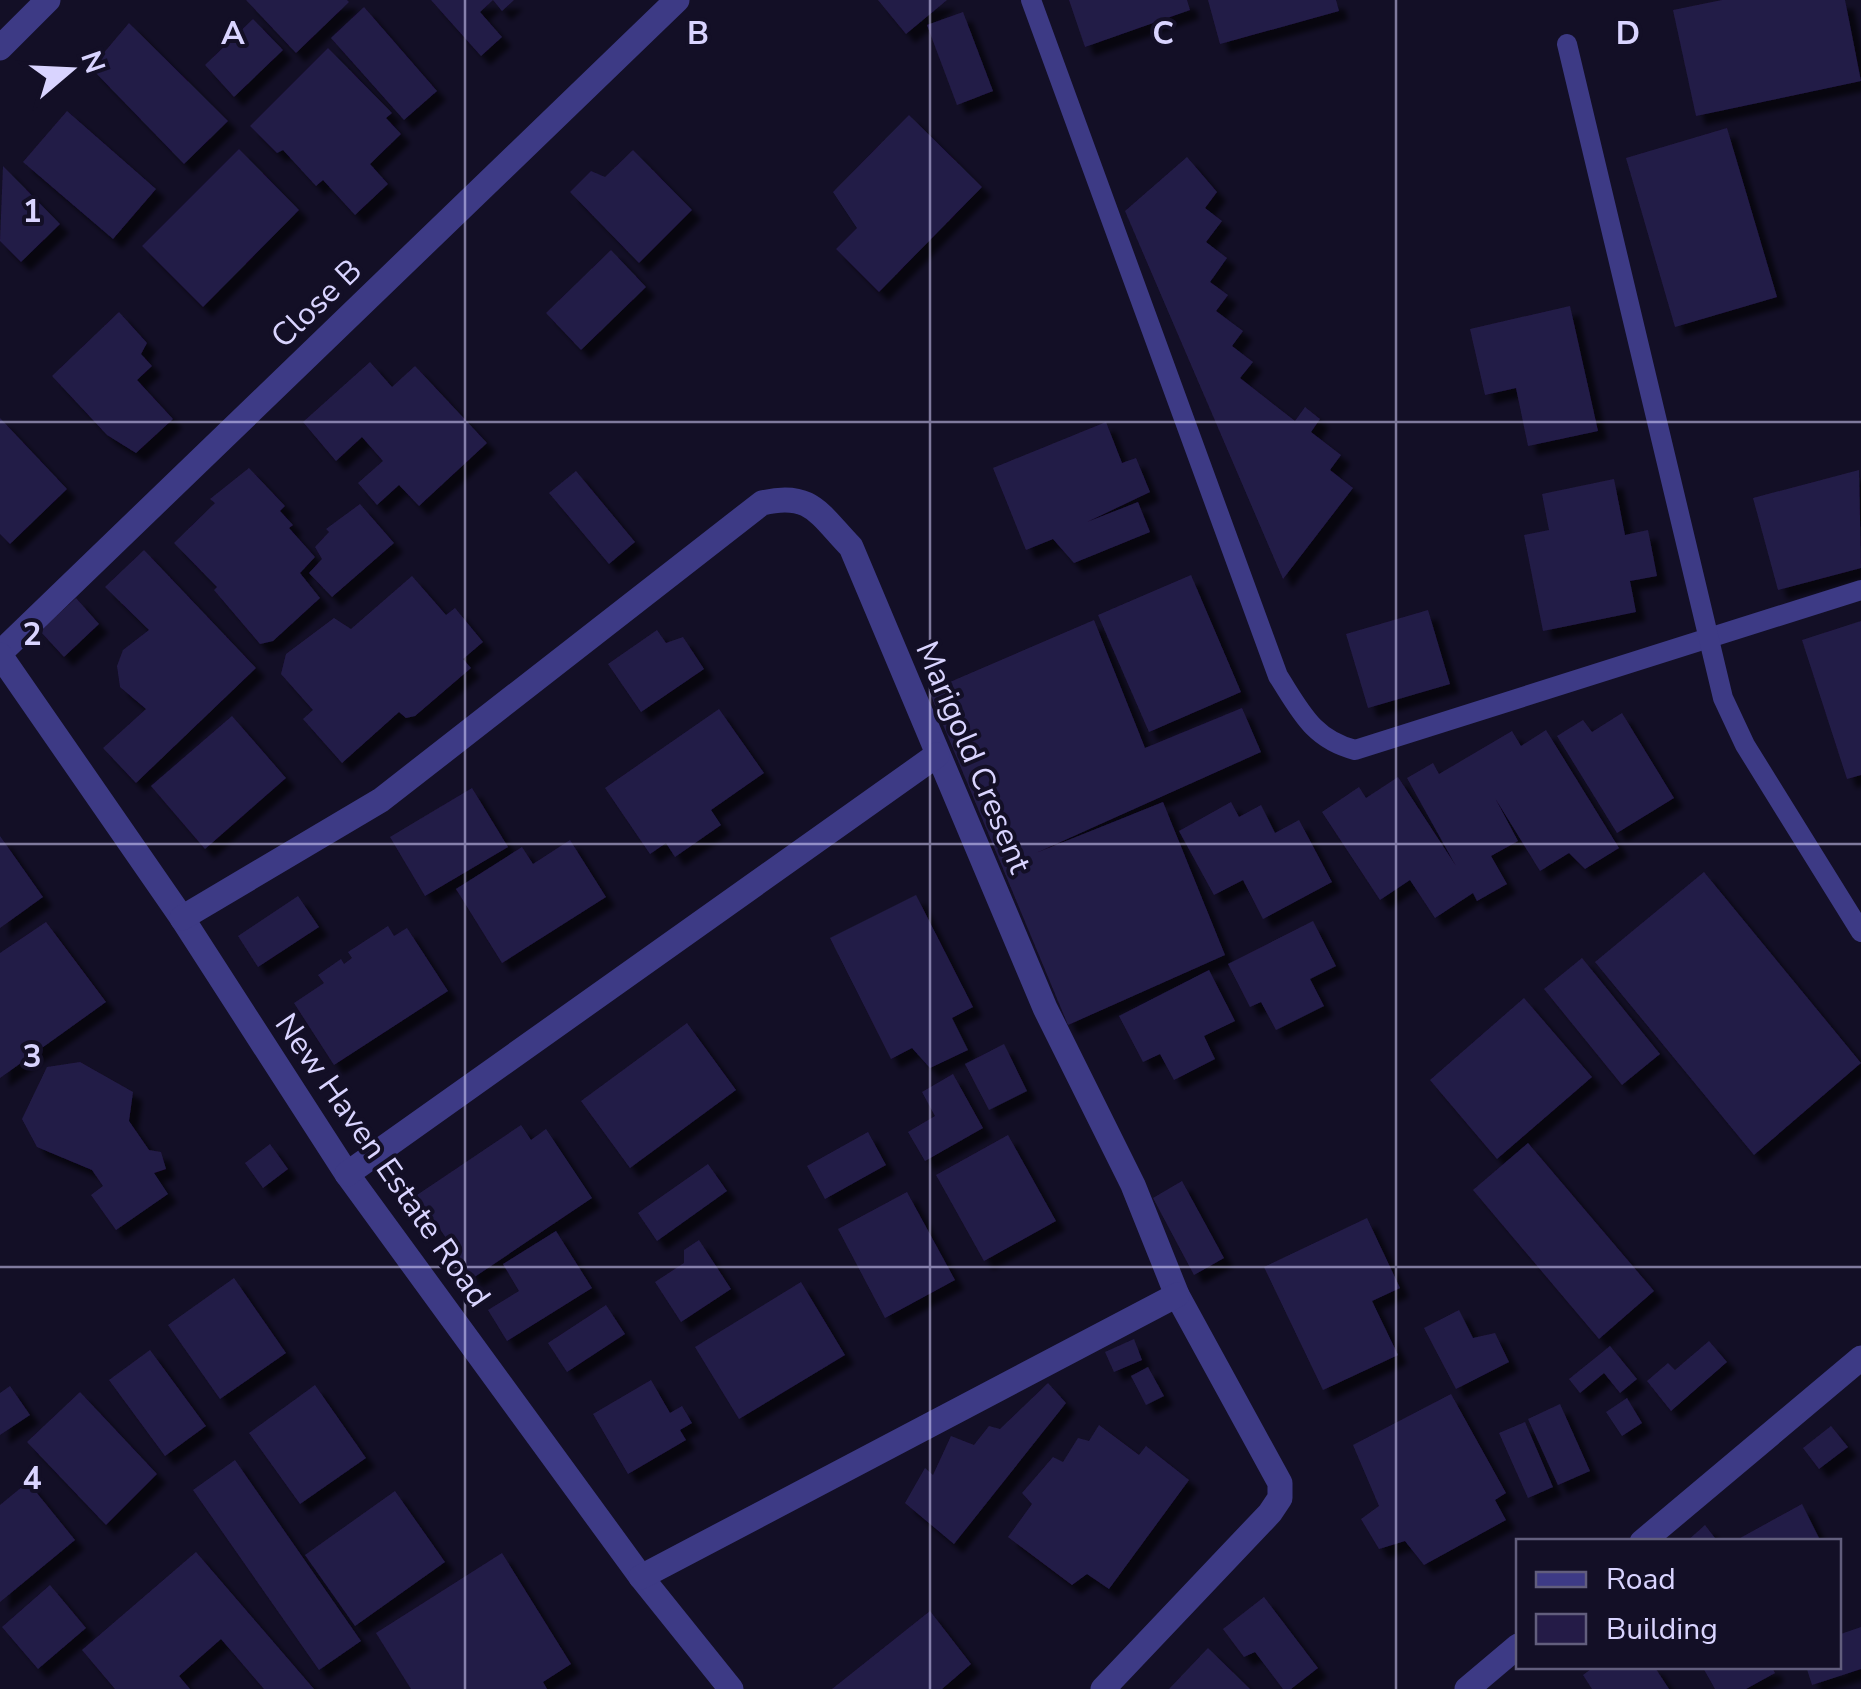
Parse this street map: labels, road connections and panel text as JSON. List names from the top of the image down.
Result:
{
  "streets": {
    "street": ["Close B", "Marigold Cresent", "New Haven Estate Road"]
  },
  "crossings": [
    ["Close B", "New Haven Estate Road"],
    ["Marigold Cresent", "New Haven Estate Road"]
  ],
  "legend": ["Road", "Building"],
  "north": "right",
  "grid": {
    "columns": [
      "A",
      "B",
      "C",
      "D"
    ],
    "rows": [
      "1",
      "2",
      "3",
      "4"
    ]
  }
}
